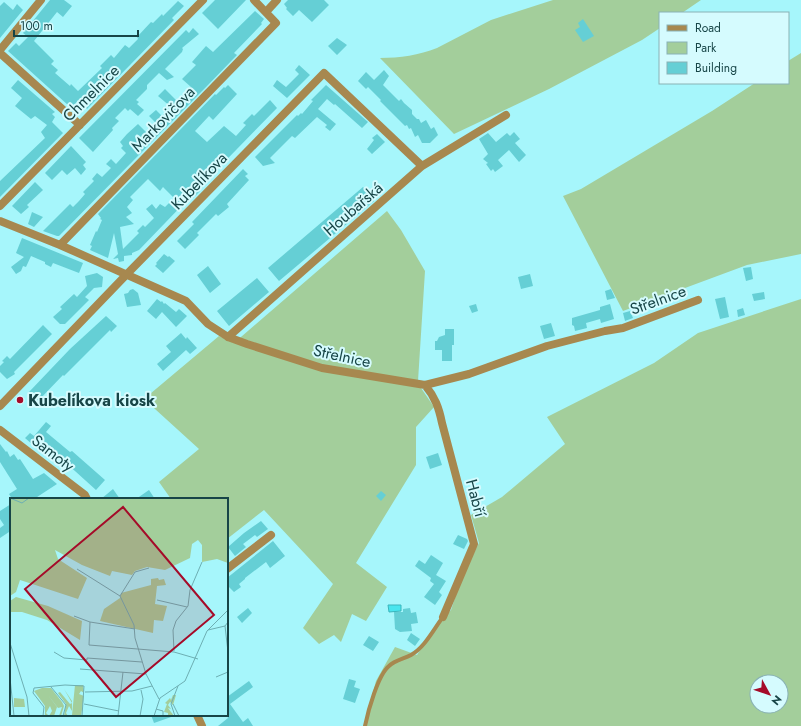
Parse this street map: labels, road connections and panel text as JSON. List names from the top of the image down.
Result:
{
  "streets": {
    "street": [
      "Chmelnice",
      "Markovičova",
      "Kubelíkova",
      "Houbařská",
      "Střelnice",
      "Samoty",
      "Habří"
    ]
  },
  "crossings": [
    ["Markovičova", "Střelnice"],
    ["Kubelíkova", "Houbařská"],
    ["Kubelíkova", "Střelnice"],
    ["Houbařská", "Střelnice"],
    ["Střelnice", "Habří"]
  ],
  "places": ["Kubelíkova kiosk"],
  "legend": ["Road", "Park", "Building"],
  "scale_bar": "100 m",
  "north": "bottom right"
}
